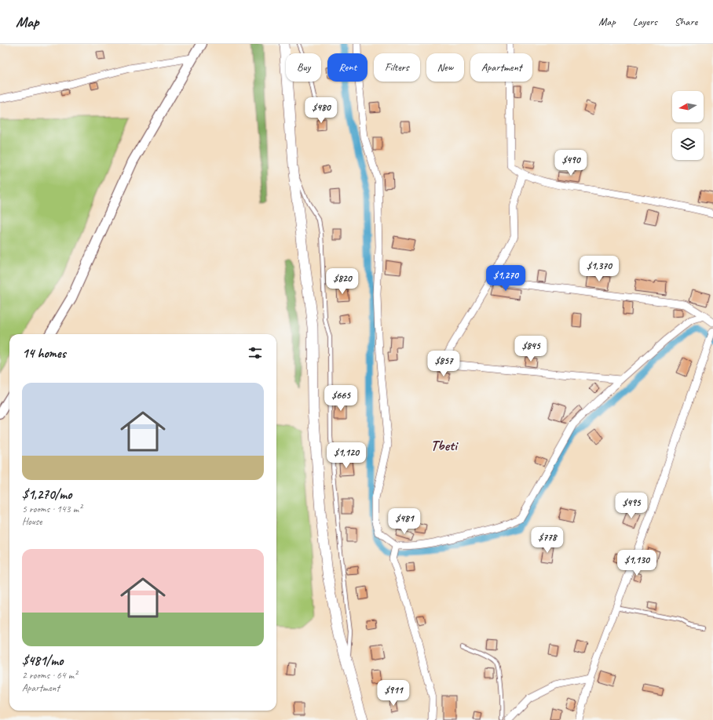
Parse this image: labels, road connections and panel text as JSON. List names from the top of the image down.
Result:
{
  "districts": ["Tbeti"],
  "north": "left",
  "page": {
    "header": "Map",
    "nav": ["Map", "Layers", "Share"],
    "chip": [
      "Buy",
      "Rent",
      "Filters",
      "New",
      "Apartment"
    ],
    "price": [
      "$480",
      "$490",
      "$1,370",
      "$1,270",
      "$820",
      "$845",
      "$857",
      "$665",
      "$1,120",
      "$495",
      "$481",
      "$778",
      "$1,130",
      "$911"
    ],
    "heading": "14 homes",
    "list": [
      {
        "name": "$1,270/mo",
        "note": "5 rooms · 143 m² · House"
      },
      {
        "name": "$481/mo",
        "note": "2 rooms · 64 m² · Apartment"
      }
    ]
  }
}
